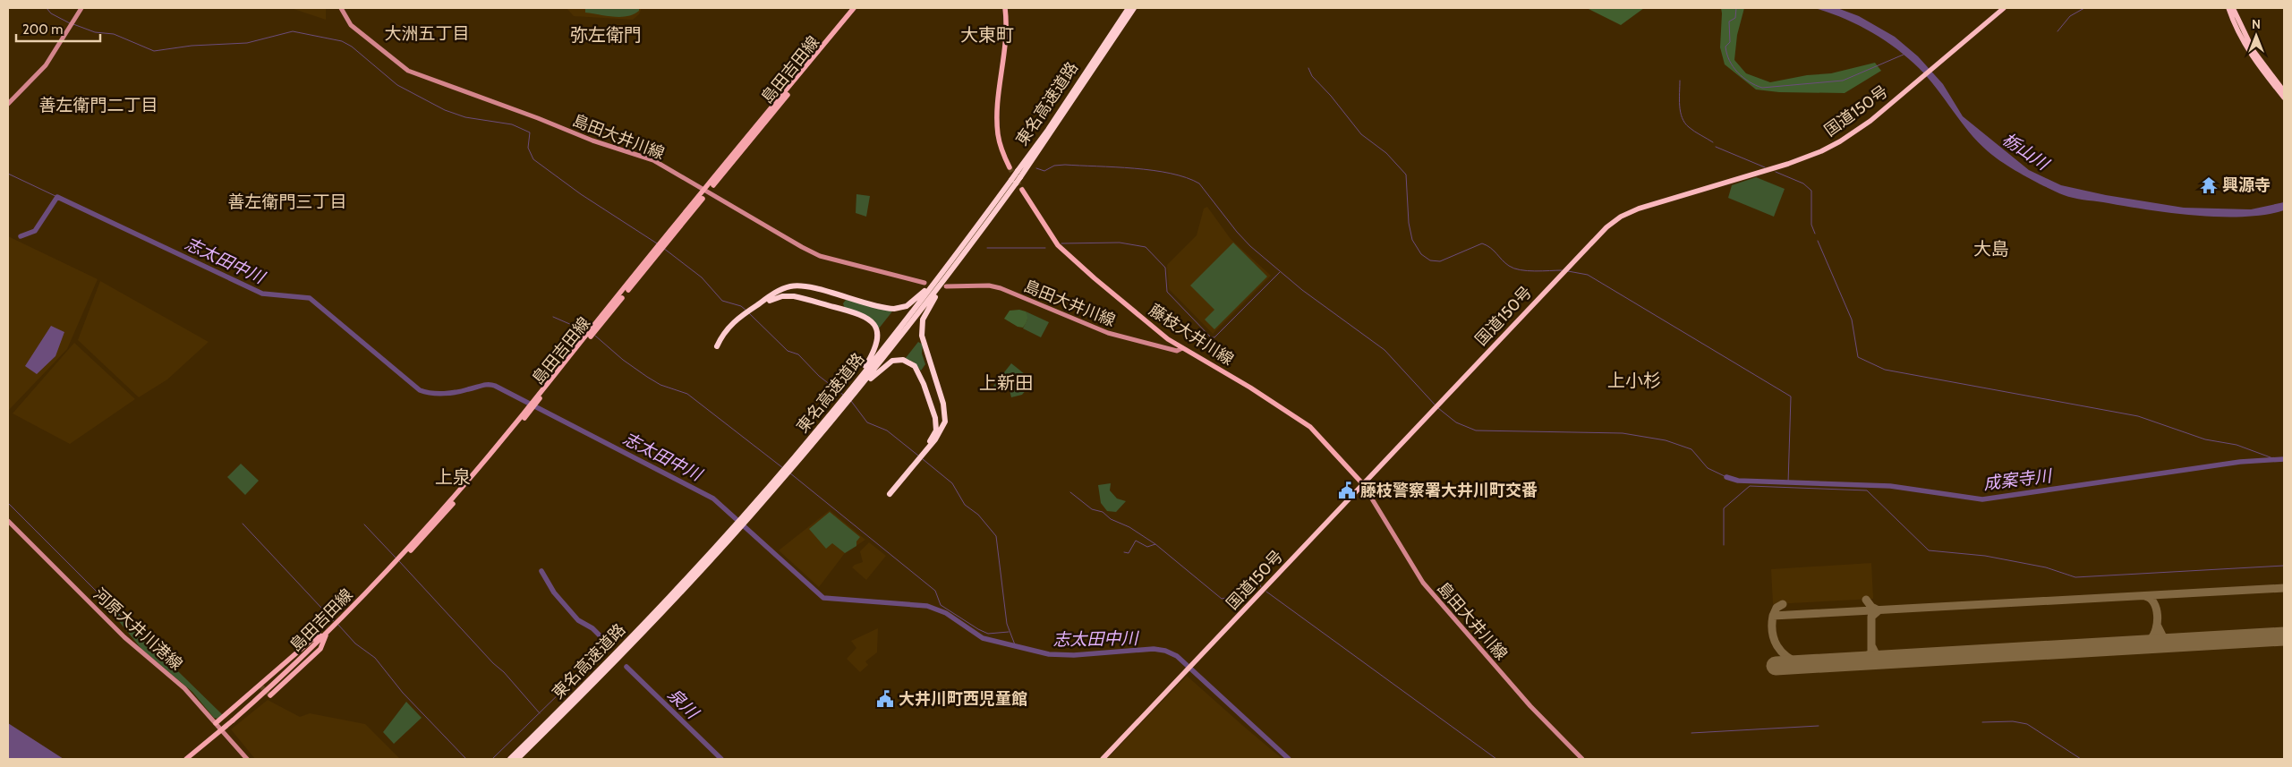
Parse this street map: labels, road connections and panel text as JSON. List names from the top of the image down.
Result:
{
  "streets": {
    "highway": ["東名高速道路", "国道150号"],
    "main road": [
      "島田吉田線",
      "島田大井川線",
      "藤枝大井川線",
      "河原大井川港線"
    ]
  },
  "crossings": [
    ["島田吉田線", "島田大井川線"],
    ["国道150号", "島田大井川線"],
    ["国道150号", "藤枝大井川線"],
    ["島田大井川線", "藤枝大井川線"]
  ],
  "districts": [
    "大洲五丁目",
    "弥左衛門",
    "大東町",
    "善左衛門二丁目",
    "善左衛門三丁目",
    "大島",
    "上小杉",
    "上新田",
    "上泉"
  ],
  "water": [
    "栃山川",
    "志太田中川",
    "成案寺川",
    "泉川"
  ],
  "places": {
    "temple": ["興源寺"],
    "public building": ["藤枝警察署大井川町交番", "大井川町西児童館"]
  },
  "scale_bar": "200 m",
  "north": "top"
}
